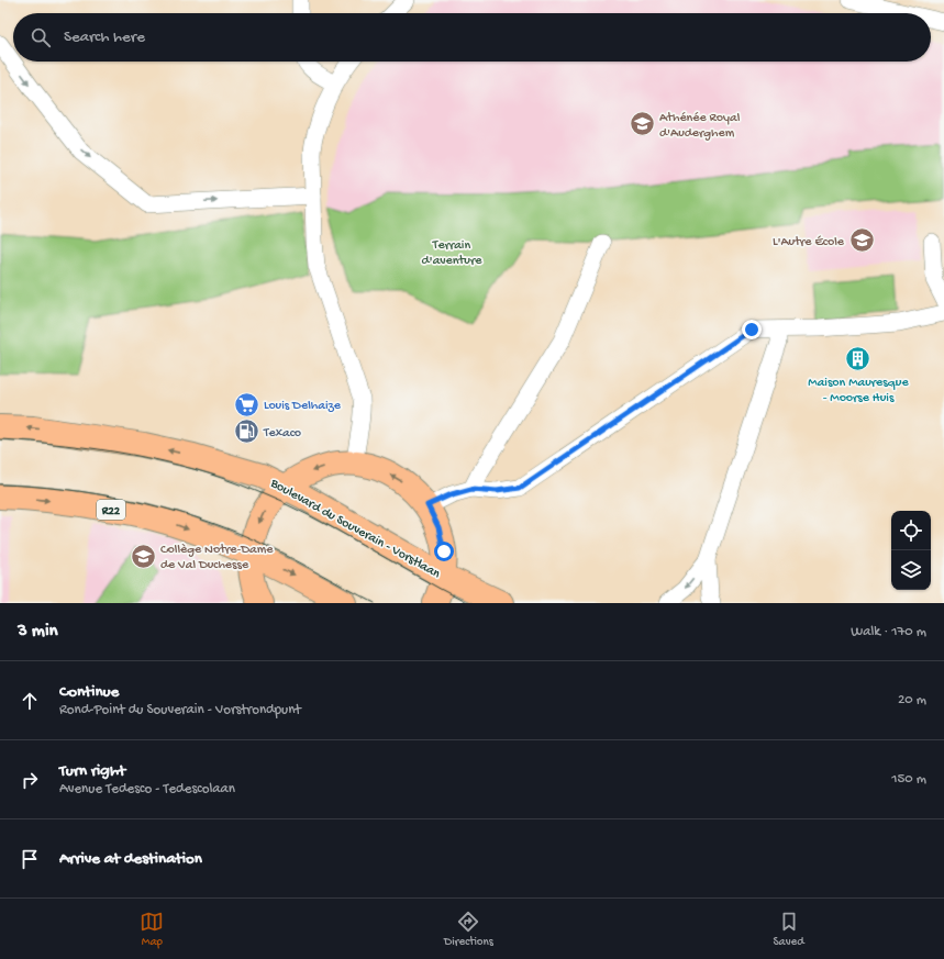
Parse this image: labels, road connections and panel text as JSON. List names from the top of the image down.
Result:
{
  "streets": {
    "main road": ["R22", "Boulevard du Souverain - Vorstlaan"]
  },
  "parks": ["Terrain d'aventure"],
  "places": {
    "school or university": ["Athénée Royal d'Auderghem", "L'Autre École", "Collège Notre-Dame de Val Duchesse"],
    "building": ["Maison Mauresque - Moorse Huis"],
    "supermarket": ["Louis Delhaize"],
    "fuel station": ["Texaco"]
  },
  "page": {
    "search": "Search here",
    "heading": ["3 min", "Walk · 170 m"],
    "list": [
      ["Continue", "Rond-Point du Souverain - Vorstrondpunt", "20 m"],
      ["Turn right", "Avenue Tedesco - Tedescolaan", "150 m"],
      "Arrive at destination"
    ],
    "nav": ["Map", "Directions", "Saved"]
  }
}
